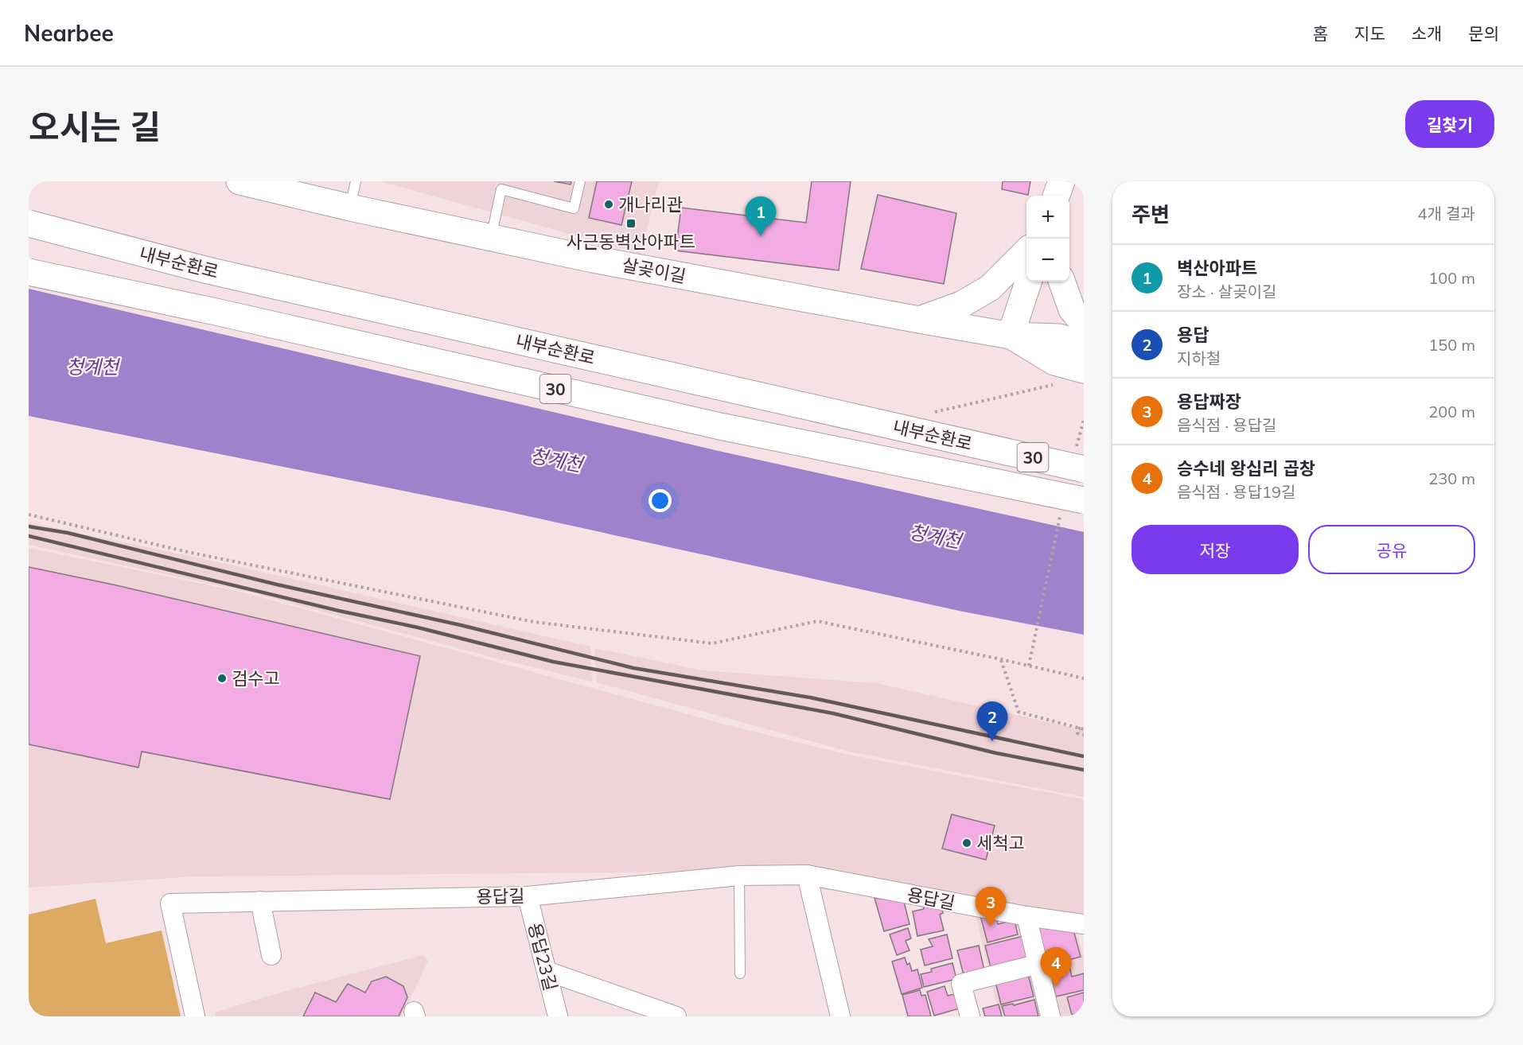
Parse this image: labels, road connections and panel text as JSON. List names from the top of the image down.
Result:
{
  "streets": {
    "main road": ["내부순환로", "살곶이길", "30"],
    "street": ["용답길", "용답23길"]
  },
  "crossings": [
    ["용답길", "용답23길"]
  ],
  "water": ["청계천"],
  "places": {
    "other": ["개나리관", "검수고", "세척고"],
    "transit": ["사근동벽산아파트"]
  },
  "page": {
    "header": "Nearbee",
    "nav": [
      "홈",
      "지도",
      "소개",
      "문의"
    ],
    "title": "오시는 길",
    "buttons": [
      "길찾기",
      ["저장", "공유"]
    ],
    "heading": ["주변", "4개 결과"],
    "map_buttons": ["+", "−"],
    "pins": [
      "1",
      "2",
      "3",
      "4"
    ],
    "list": [
      {
        "mark": "1",
        "name": "벽산아파트",
        "note": "장소 · 살곶이길",
        "value": "100 m"
      },
      {
        "mark": "2",
        "name": "용답",
        "note": "지하철",
        "value": "150 m"
      },
      {
        "mark": "3",
        "name": "용답짜장",
        "note": "음식점 · 용답길",
        "value": "200 m"
      },
      {
        "mark": "4",
        "name": "승수네 왕십리 곱창",
        "note": "음식점 · 용답19길",
        "value": "230 m"
      }
    ]
  }
}
